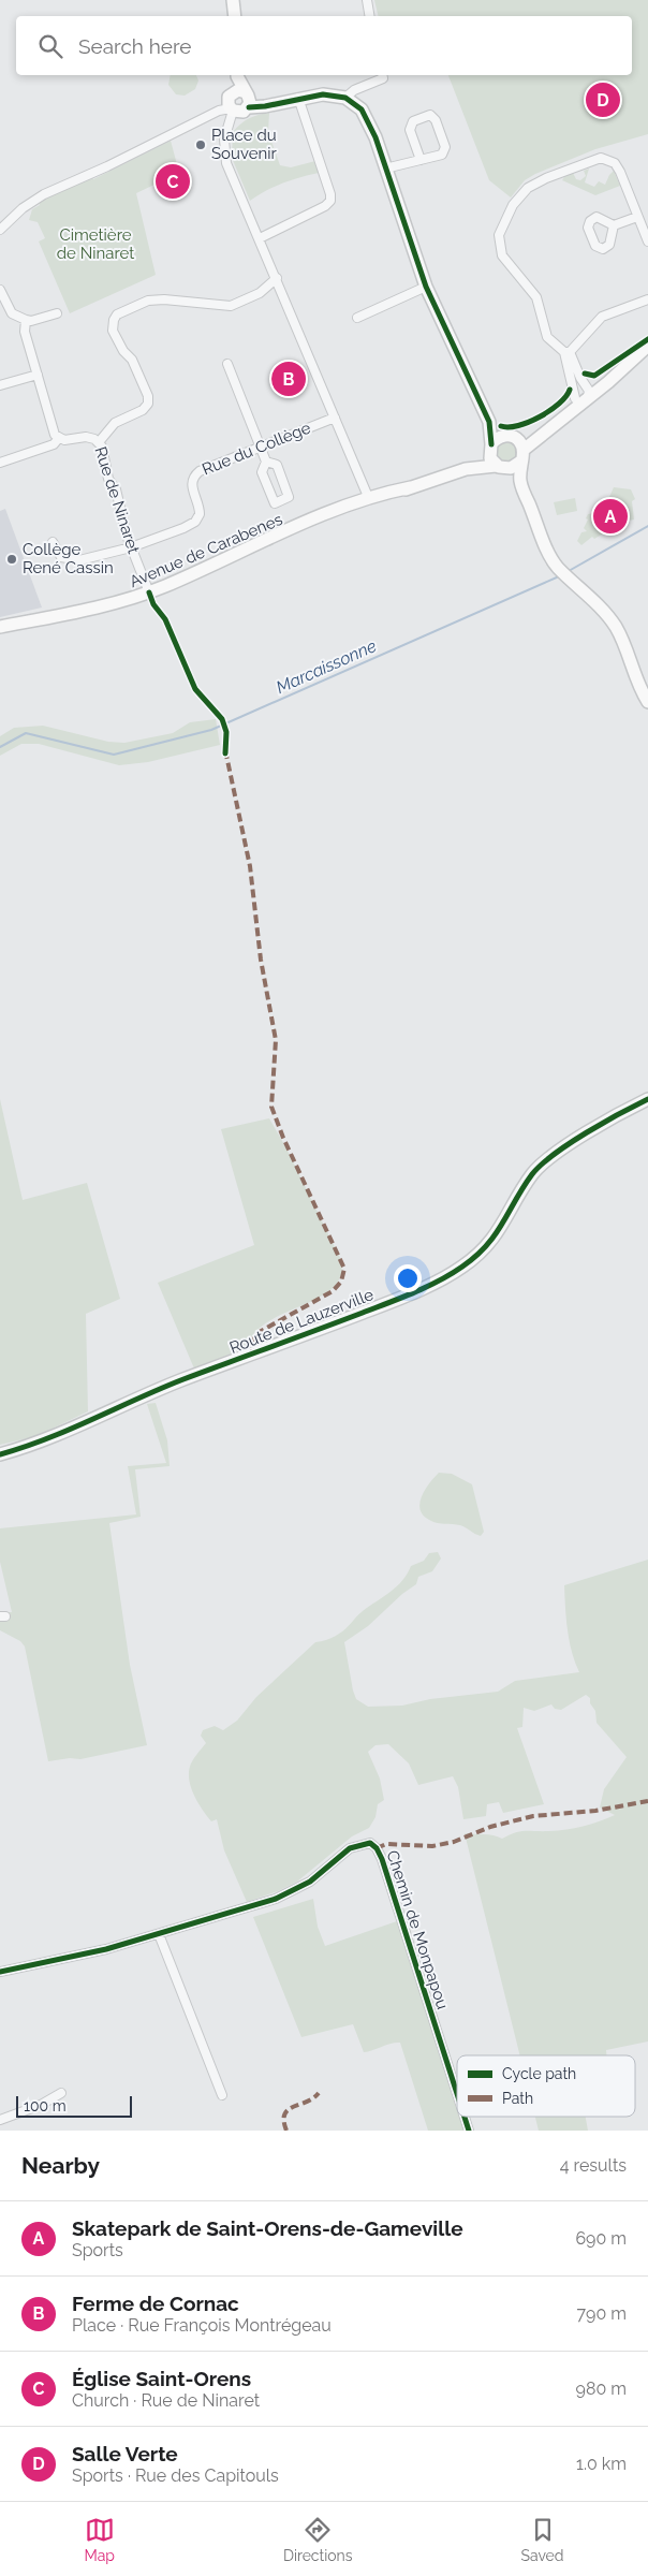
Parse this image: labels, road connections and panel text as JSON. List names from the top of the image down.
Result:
{
  "streets": {
    "street": [
      "Rue du Collège",
      "Rue de Ninaret",
      "Avenue de Carabenes",
      "Route de Lauzerville",
      "Chemin de Monpapou"
    ]
  },
  "crossings": [
    ["Rue du Collège", "Rue de Ninaret"],
    ["Rue de Ninaret", "Avenue de Carabenes"]
  ],
  "water": ["Marcaissonne"],
  "parks": ["Cimetière de Ninaret"],
  "places": ["Place du Souvenir", "Collège René Cassin"],
  "legend": ["Cycle path", "Path"],
  "scale_bar": "100 m",
  "page": {
    "search": "Search here",
    "pins": [
      "D",
      "C",
      "B",
      "A"
    ],
    "scale": "100 m",
    "heading": ["Nearby", "4 results"],
    "list": [
      {
        "mark": "A",
        "name": "Skatepark de Saint-Orens-de-Gameville",
        "note": "Sports",
        "value": "690 m"
      },
      {
        "mark": "B",
        "name": "Ferme de Cornac",
        "note": "Place · Rue François Montrégeau",
        "value": "790 m"
      },
      {
        "mark": "C",
        "name": "Église Saint-Orens",
        "note": "Church · Rue de Ninaret",
        "value": "980 m"
      },
      {
        "mark": "D",
        "name": "Salle Verte",
        "note": "Sports · Rue des Capitouls",
        "value": "1.0 km"
      }
    ],
    "nav": ["Map", "Directions", "Saved"]
  }
}
